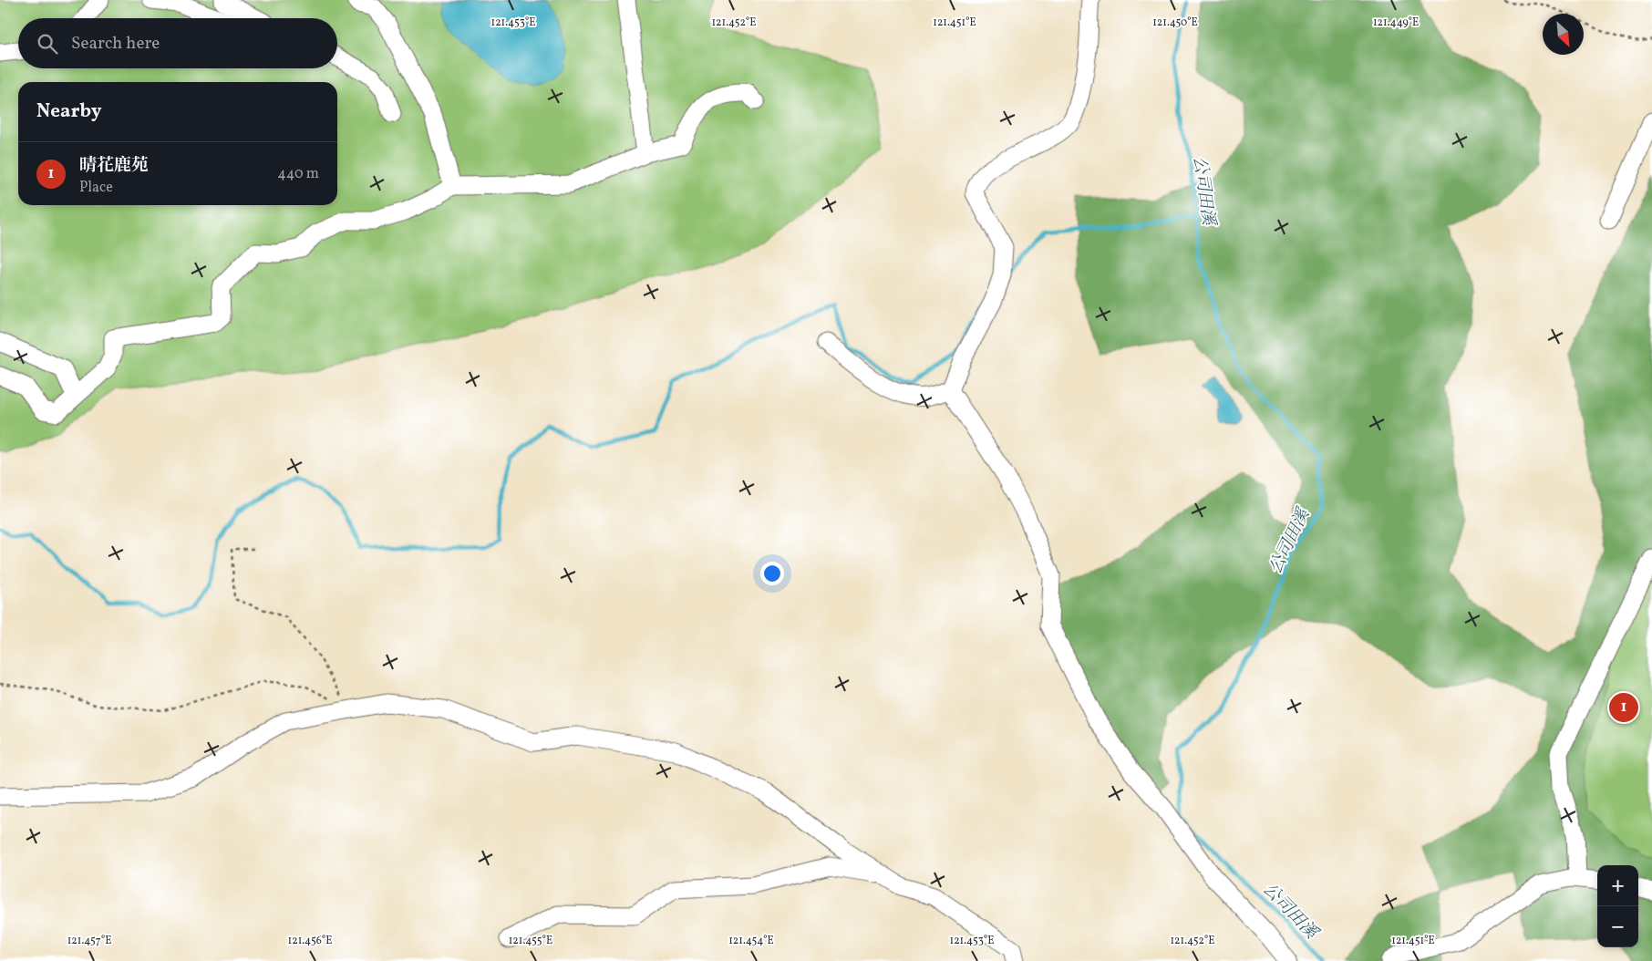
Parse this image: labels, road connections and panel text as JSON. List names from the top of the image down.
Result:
{
  "water": ["公司田溪"],
  "north": "bottom right",
  "page": {
    "search": "Search here",
    "heading": "Nearby",
    "list": [
      {
        "mark": "1",
        "name": "晴花鹿苑",
        "note": "Place",
        "value": "440 m"
      }
    ],
    "pins": "1",
    "map_buttons": ["+", "−"]
  },
  "coordinates": [
    "121.453°E",
    "121.452°E",
    "121.451°E",
    "121.450°E",
    "121.449°E",
    "121.457°E",
    "121.456°E",
    "121.455°E",
    "121.454°E"
  ]
}
